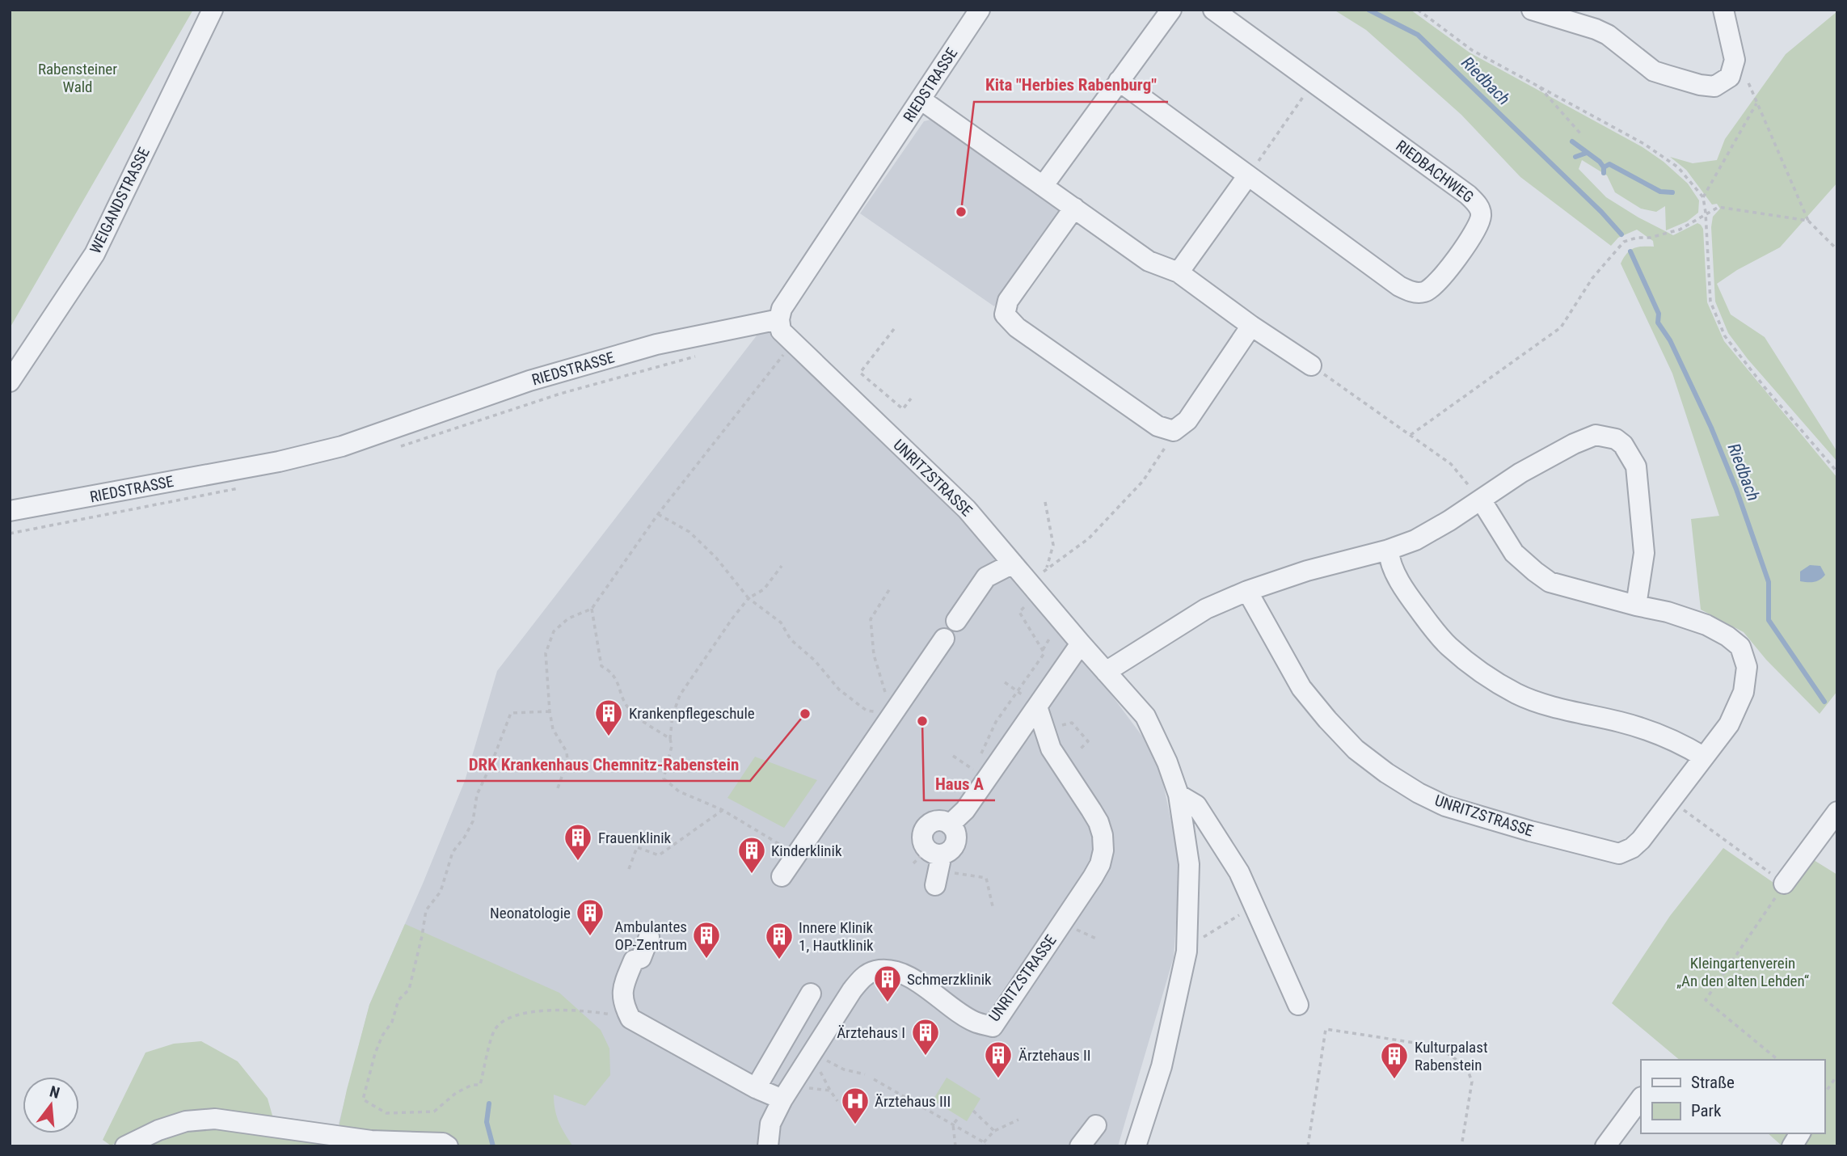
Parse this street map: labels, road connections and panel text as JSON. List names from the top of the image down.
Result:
{
  "streets": {
    "street": [
      "RIEDSTRASSE",
      "RIEDBACHWEG",
      "WEIGANDSTRASSE",
      "UNRITZSTRASSE"
    ]
  },
  "crossings": [
    ["RIEDSTRASSE", "UNRITZSTRASSE"]
  ],
  "water": ["Riedbach"],
  "parks": ["Rabensteiner Wald", "Kleingartenverein „An den alten Lehden“"],
  "places": {
    "other": ["Kita \"Herbies Rabenburg\"", "DRK Krankenhaus Chemnitz-Rabenstein", "Haus A"],
    "building": [
      "Krankenpflegeschule",
      "Frauenklinik",
      "Kinderklinik",
      "Neonatologie",
      "Ambulantes OP-Zentrum",
      "Innere Klinik 1, Hautklinik",
      "Schmerzklinik",
      "Ärztehaus I",
      "Ärztehaus II",
      "Kulturpalast Rabenstein"
    ],
    "hospital": ["Ärztehaus III"]
  },
  "legend": ["Straße", "Park"],
  "north": "top"
}
